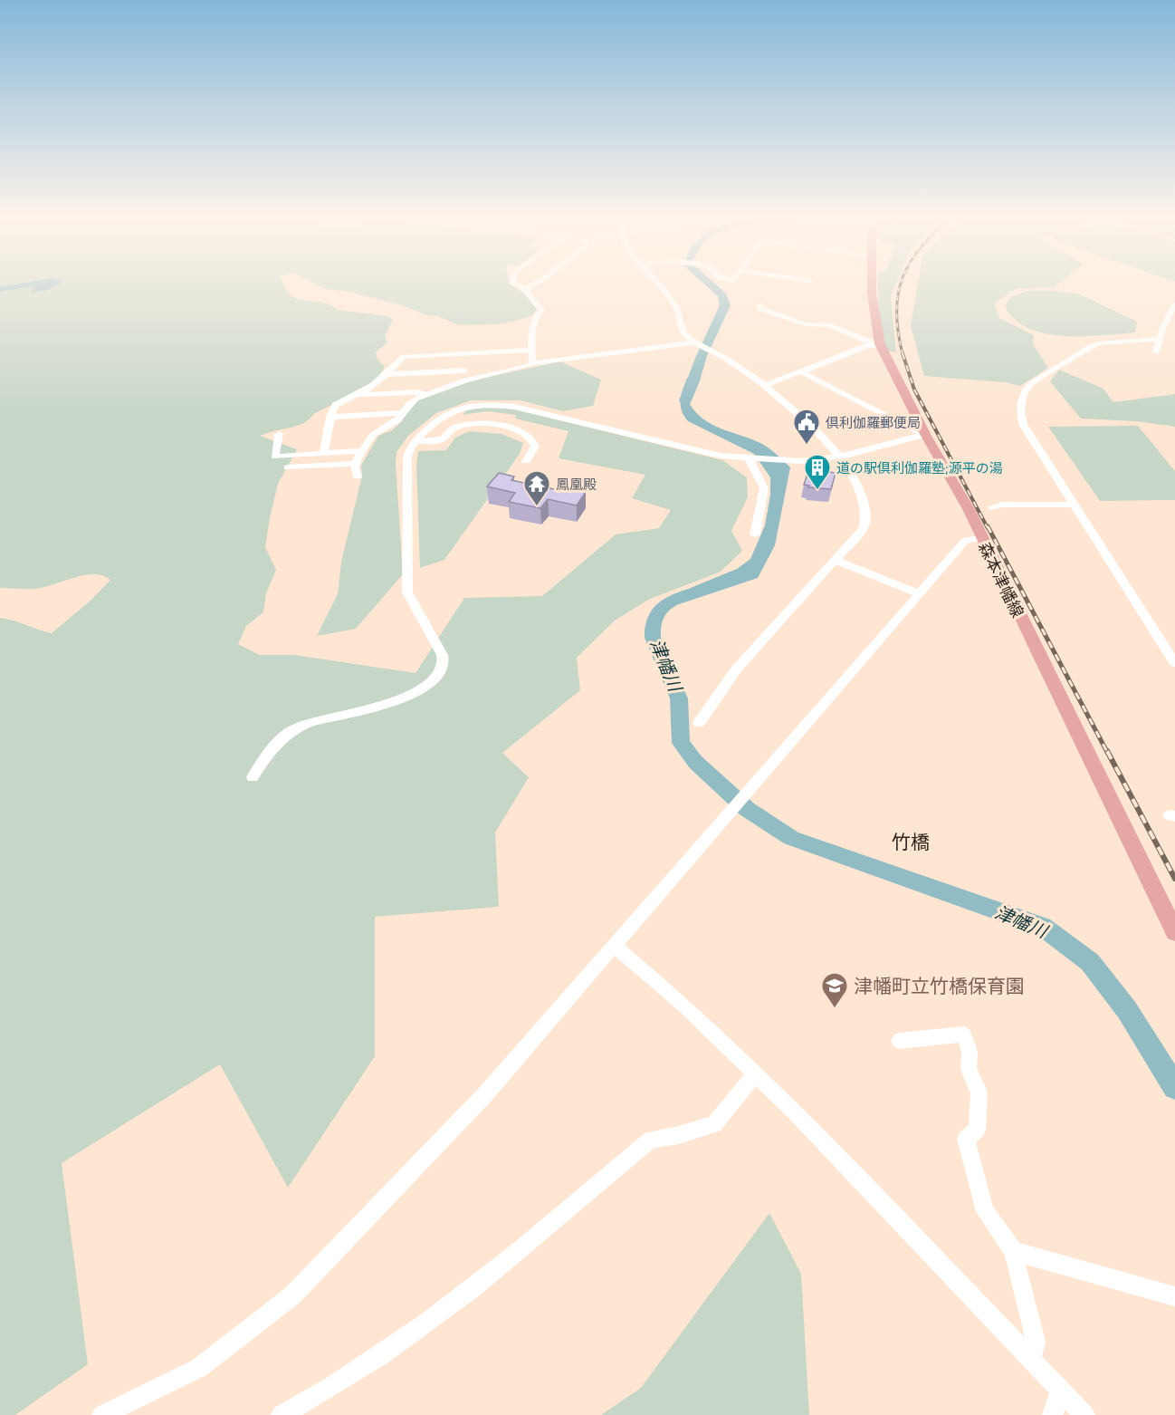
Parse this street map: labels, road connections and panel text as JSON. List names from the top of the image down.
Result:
{
  "streets": {
    "main road": ["森本津幡線"]
  },
  "districts": ["竹橋"],
  "water": ["津幡川"],
  "places": {
    "public building": ["倶利伽羅郵便局"],
    "building": ["道の駅倶利伽羅塾;源平の湯"],
    "temple": ["鳳凰殿"],
    "school or university": ["津幡町立竹橋保育園"]
  }
}
